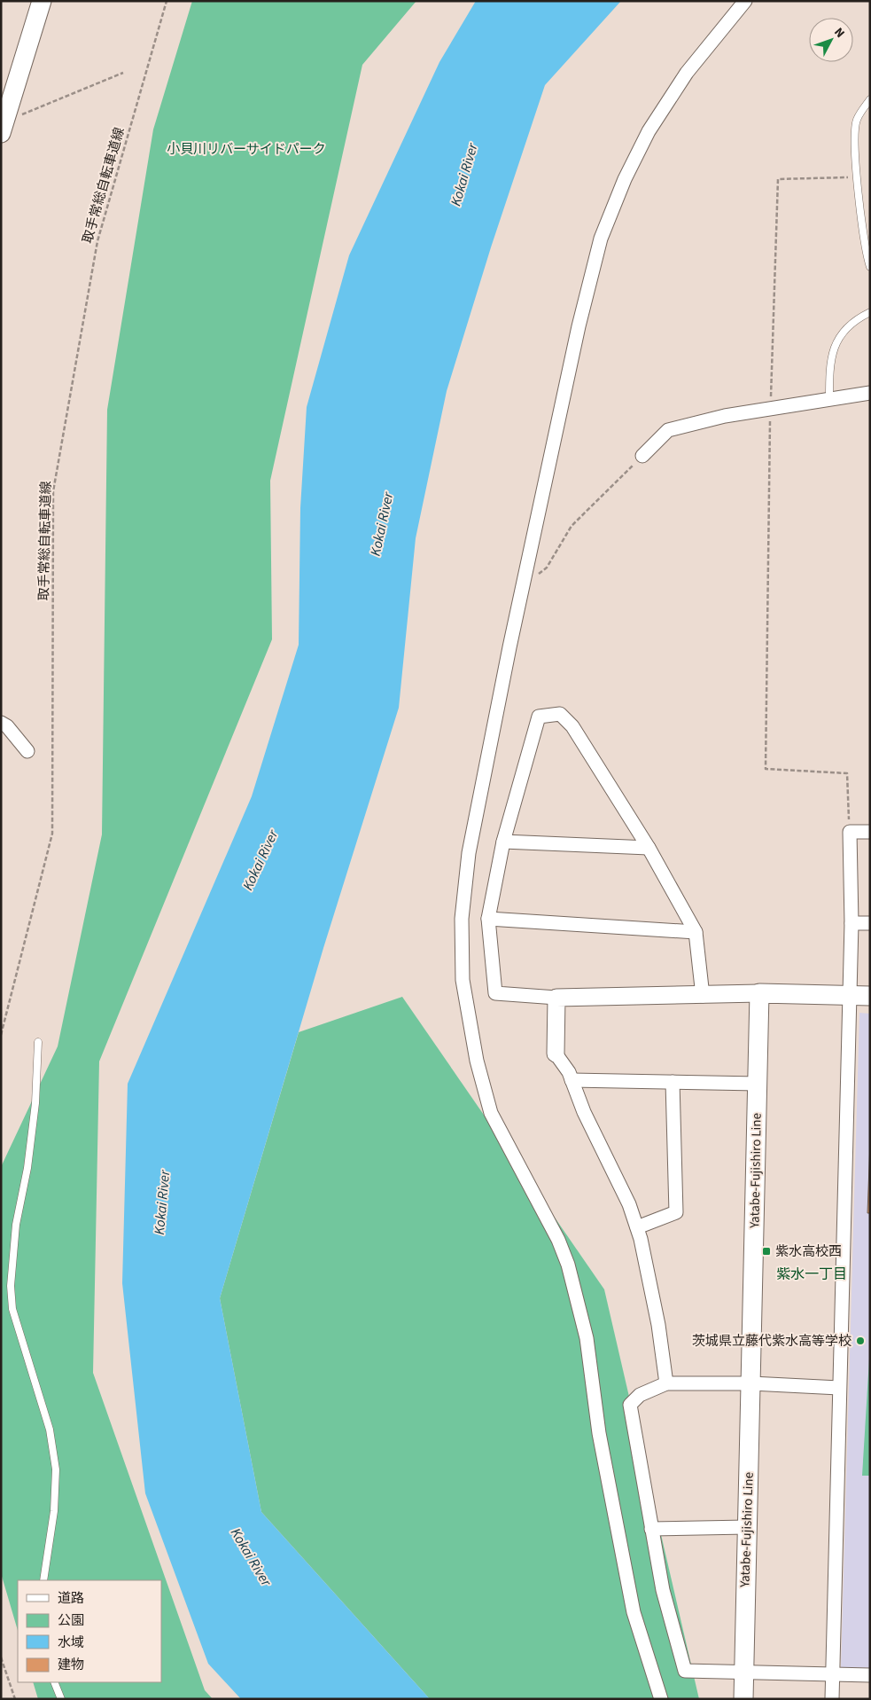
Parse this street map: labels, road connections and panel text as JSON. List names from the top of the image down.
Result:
{
  "streets": {
    "main road": ["Yatabe-Fujishiro Line"],
    "path": ["取手常総自転車道線"]
  },
  "districts": ["紫水一丁目"],
  "water": ["Kokai River"],
  "parks": ["小貝川リバーサイドパーク"],
  "places": {
    "transit": ["紫水高校西"],
    "other": ["茨城県立藤代紫水高等学校"]
  },
  "legend": [
    "道路",
    "公園",
    "水域",
    "建物"
  ],
  "north": "top right"
}
